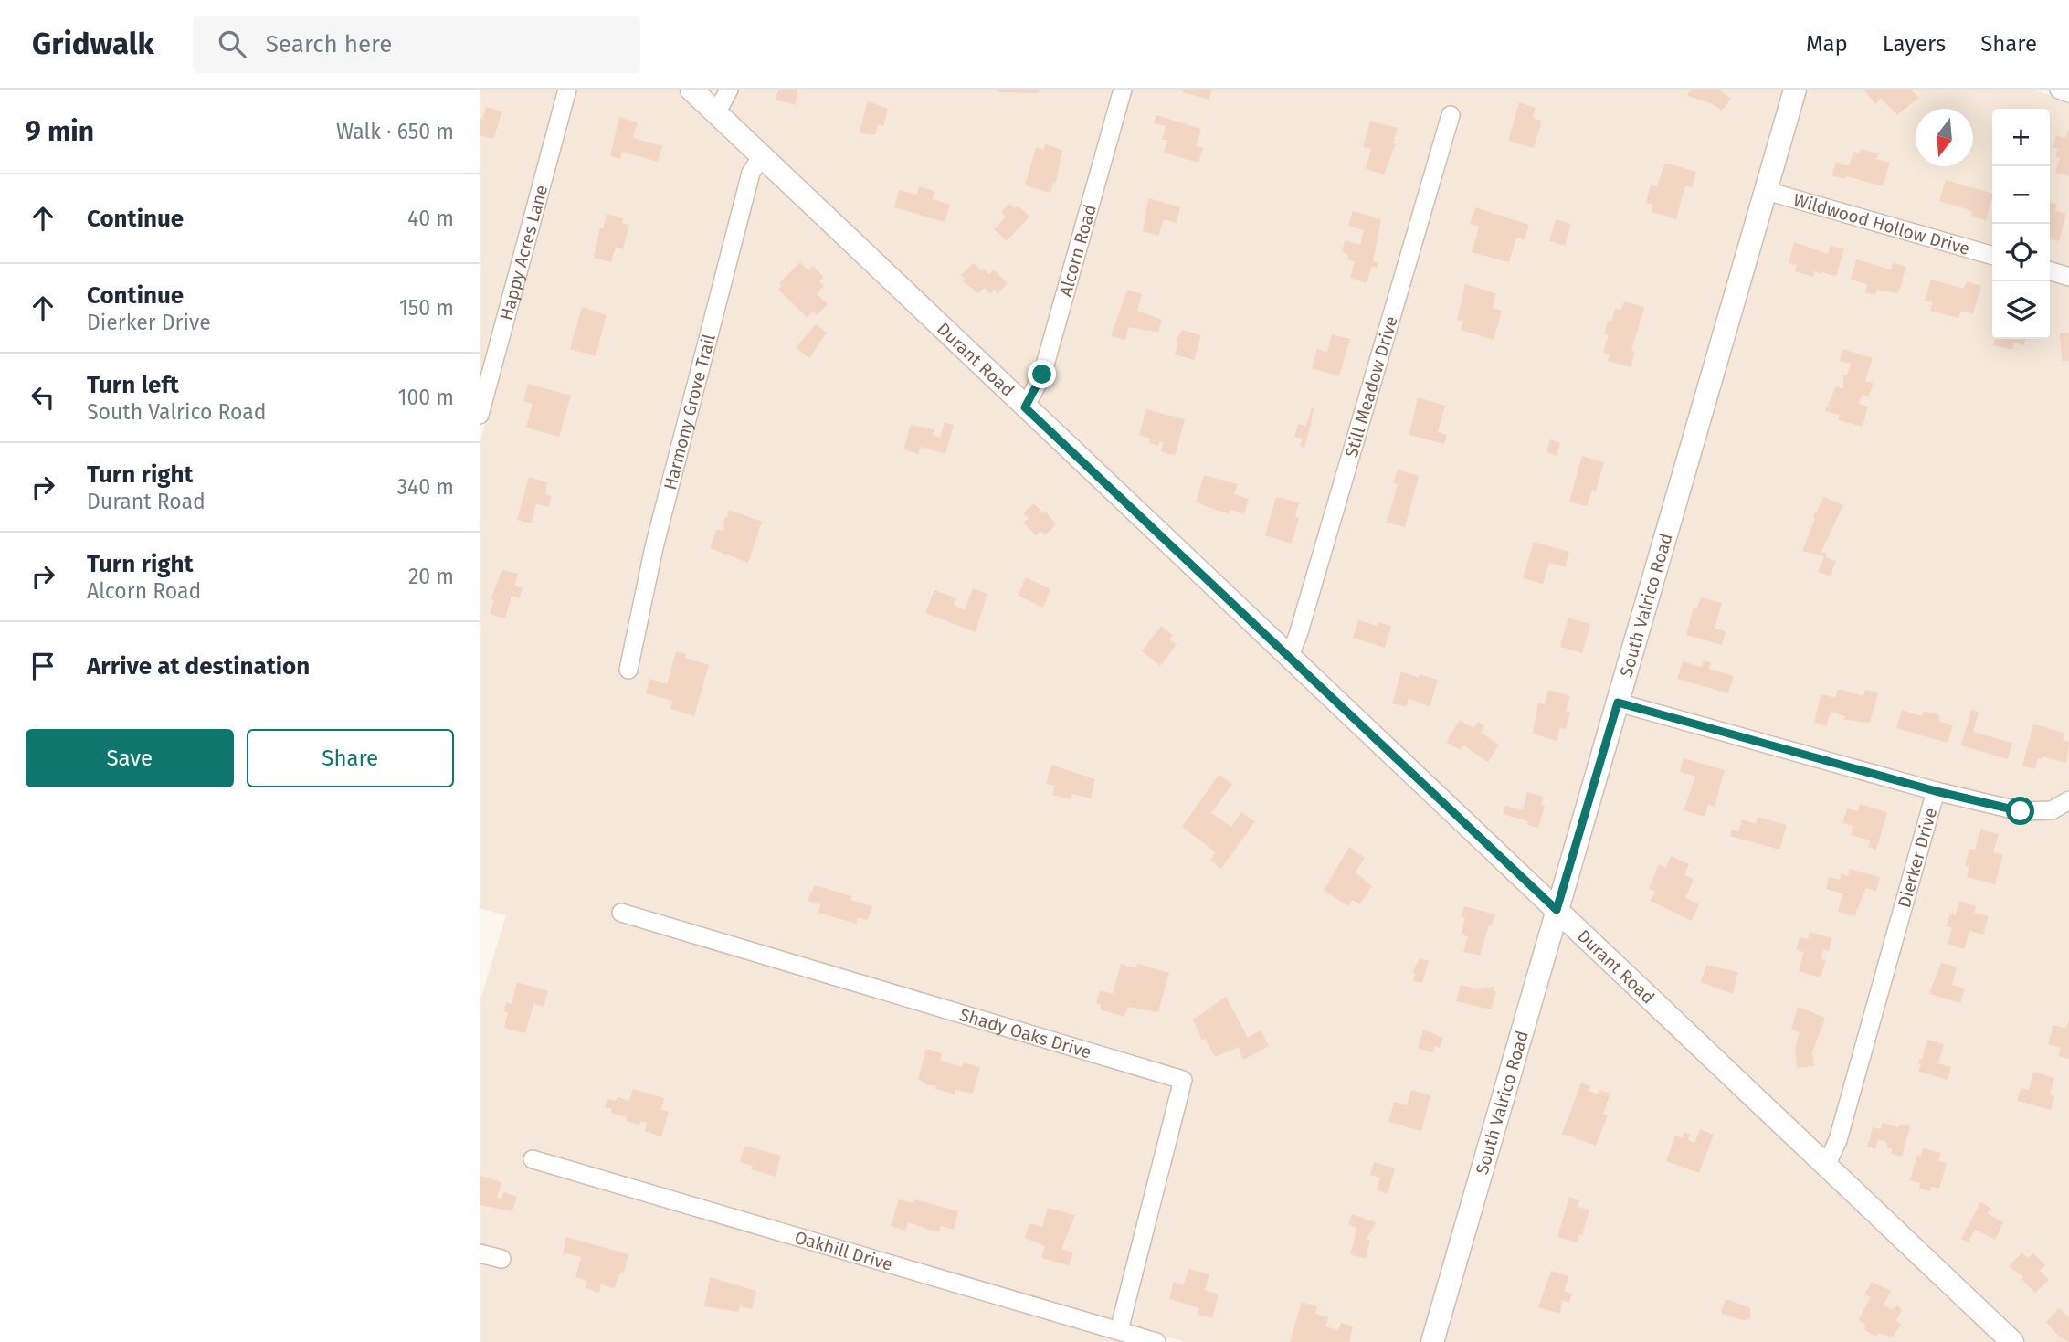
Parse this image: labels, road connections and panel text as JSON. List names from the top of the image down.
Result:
{
  "streets": {
    "street": [
      "Wildwood Hollow Drive",
      "Alcorn Road",
      "Happy Acres Lane",
      "Durant Road",
      "Still Meadow Drive",
      "Harmony Grove Trail",
      "South Valrico Road",
      "Dierker Drive",
      "Shady Oaks Drive",
      "Oakhill Drive"
    ]
  },
  "crossings": [
    ["Wildwood Hollow Drive", "South Valrico Road"],
    ["Alcorn Road", "Durant Road"],
    ["Durant Road", "Still Meadow Drive"],
    ["Durant Road", "Harmony Grove Trail"],
    ["Durant Road", "South Valrico Road"],
    ["Durant Road", "Dierker Drive"],
    ["South Valrico Road", "Dierker Drive"],
    ["Shady Oaks Drive", "Oakhill Drive"]
  ],
  "north": "bottom",
  "page": {
    "header": "Gridwalk",
    "search": "Search here",
    "nav": ["Map", "Layers", "Share"],
    "heading": ["9 min", "Walk · 650 m"],
    "map_buttons": ["+", "−"],
    "list": [
      ["Continue", "40 m"],
      ["Continue", "Dierker Drive", "150 m"],
      ["Turn left", "South Valrico Road", "100 m"],
      ["Turn right", "Durant Road", "340 m"],
      ["Turn right", "Alcorn Road", "20 m"],
      "Arrive at destination"
    ],
    "buttons": ["Save", "Share"]
  }
}
